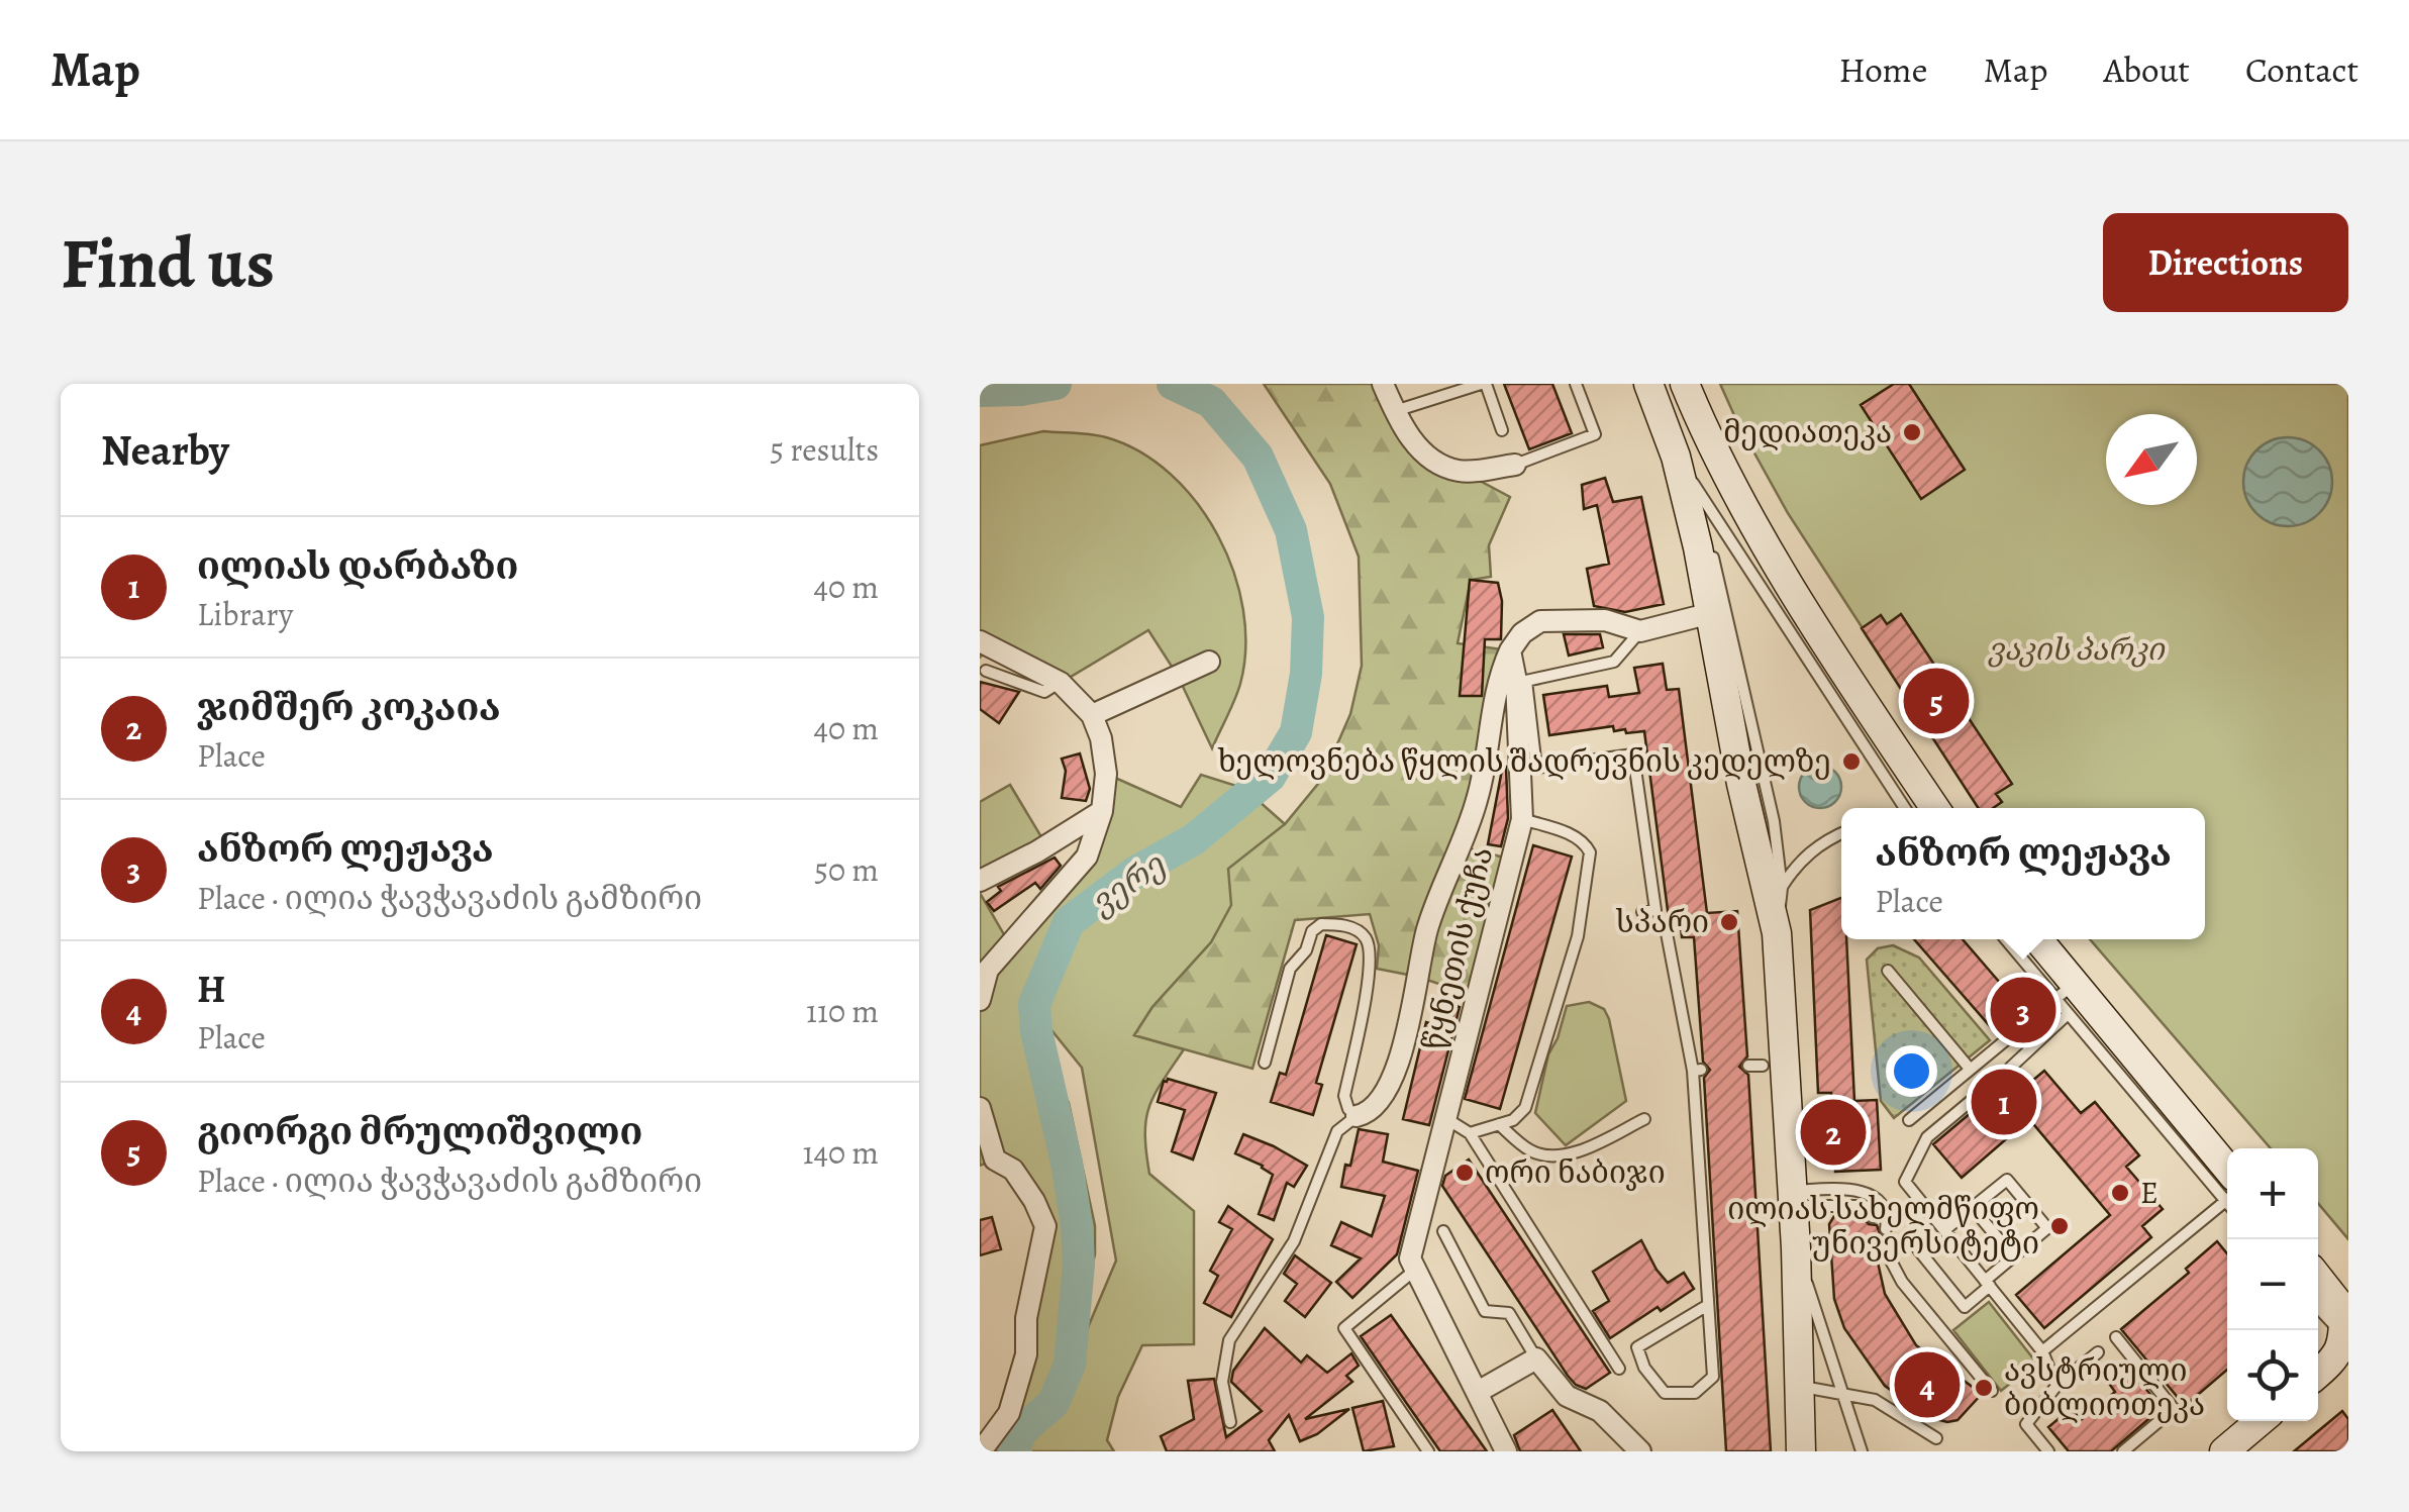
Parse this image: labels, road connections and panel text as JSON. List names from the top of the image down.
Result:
{
  "streets": {
    "street": ["წყნეთის ქუჩა"]
  },
  "water": ["ვერე"],
  "parks": ["ვაკის პარკი"],
  "places": [
    "მედიათეკა",
    "ხელოვნება წყლის შადრევნის კედელზე",
    "სპარი",
    "ორი ნაბიჯი",
    "E",
    "ილიას სახელმწიფო უნივერსიტეტი",
    "ავსტრიული ბიბლიოთეკა"
  ],
  "north": "bottom left",
  "page": {
    "header": "Map",
    "nav": [
      "Home",
      "Map",
      "About",
      "Contact"
    ],
    "buttons": "Directions",
    "title": "Find us",
    "heading": ["Nearby", "5 results"],
    "list": [
      {
        "mark": "1",
        "name": "ილიას დარბაზი",
        "note": "Library",
        "value": "40 m"
      },
      {
        "mark": "2",
        "name": "ჯიმშერ კოკაია",
        "note": "Place",
        "value": "40 m"
      },
      {
        "mark": "3",
        "name": "ანზორ ლეჟავა",
        "note": "Place · ილია ჭავჭავაძის გამზირი",
        "value": "50 m"
      },
      {
        "mark": "4",
        "name": "H",
        "note": "Place",
        "value": "110 m"
      },
      {
        "mark": "5",
        "name": "გიორგი მრულიშვილი",
        "note": "Place · ილია ჭავჭავაძის გამზირი",
        "value": "140 m"
      }
    ],
    "pins": [
      "5",
      "3",
      "1",
      "2",
      "4"
    ],
    "popup": ["ანზორ ლეჟავა", "Place"],
    "map_buttons": ["+", "−"]
  }
}
